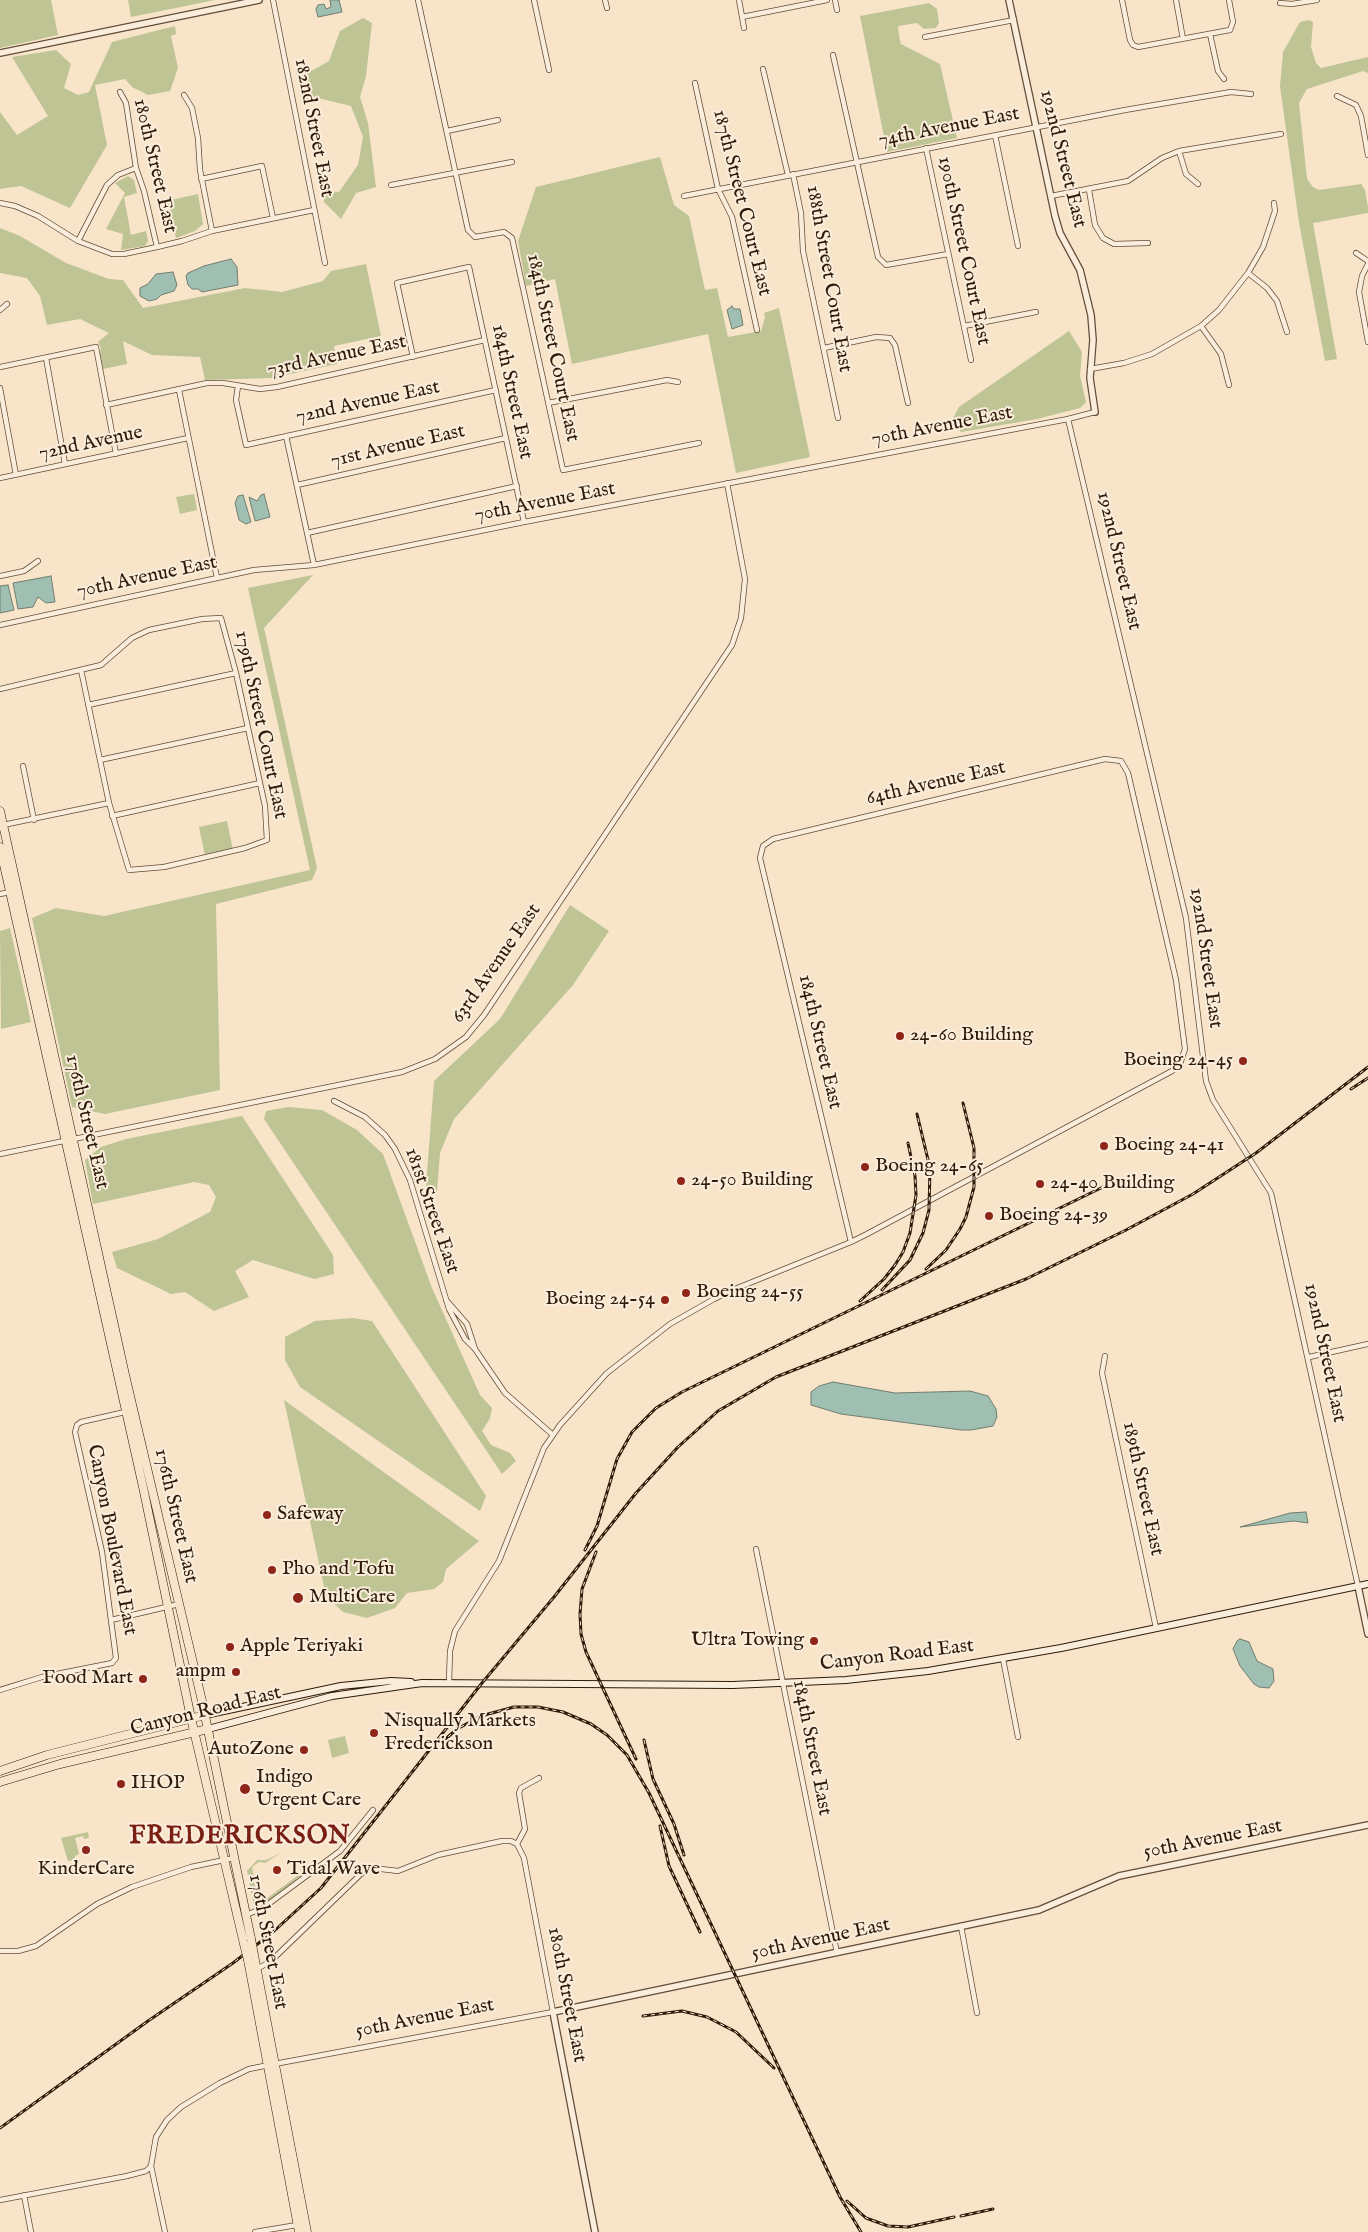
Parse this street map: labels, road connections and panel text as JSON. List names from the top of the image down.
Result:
{
  "streets": {
    "main road": ["176th Street East", "Canyon Road East"],
    "street": [
      "182nd Street East",
      "74th Avenue East",
      "192nd Street East",
      "180th Street East",
      "187th Street Court East",
      "190th Street Court East",
      "188th Street Court East",
      "184th Street Court East",
      "73rd Avenue East",
      "184th Street East",
      "72nd Avenue East",
      "70th Avenue East",
      "72nd Avenue",
      "71st Avenue East",
      "179th Street Court East",
      "64th Avenue East",
      "63rd Avenue East",
      "181st Street East",
      "189th Street East",
      "Canyon Boulevard East",
      "50th Avenue East"
    ]
  },
  "crossings": [
    ["74th Avenue East", "192nd Street East"],
    ["74th Avenue East", "187th Street Court East"],
    ["74th Avenue East", "190th Street Court East"],
    ["74th Avenue East", "188th Street Court East"],
    ["192nd Street East", "70th Avenue East"],
    ["192nd Street East", "Canyon Road East"],
    ["180th Street East", "50th Avenue East"],
    ["73rd Avenue East", "184th Street East"],
    ["73rd Avenue East", "72nd Avenue East"],
    ["184th Street East", "72nd Avenue East"],
    ["184th Street East", "70th Avenue East"],
    ["184th Street East", "71st Avenue East"],
    ["184th Street East", "64th Avenue East"],
    ["184th Street East", "Canyon Road East"],
    ["184th Street East", "50th Avenue East"],
    ["70th Avenue East", "63rd Avenue East"],
    ["63rd Avenue East", "176th Street East"],
    ["176th Street East", "Canyon Boulevard East"],
    ["176th Street East", "Canyon Road East"],
    ["176th Street East", "50th Avenue East"],
    ["189th Street East", "Canyon Road East"]
  ],
  "districts": ["FREDERICKSON"],
  "places": [
    "24-60 Building",
    "Boeing 24-45",
    "Boeing 24-41",
    "Boeing 24-65",
    "24-50 Building",
    "24-40 Building",
    "Boeing 24-39",
    "Boeing 24-55",
    "Boeing 24-54",
    "Safeway",
    "Pho and Tofu",
    "MultiCare",
    "Ultra Towing",
    "Apple Teriyaki",
    "ampm",
    "Food Mart",
    "Nisqually Markets Frederickson",
    "AutoZone",
    "IHOP",
    "Indigo Urgent Care",
    "KinderCare",
    "Tidal Wave"
  ]
}
